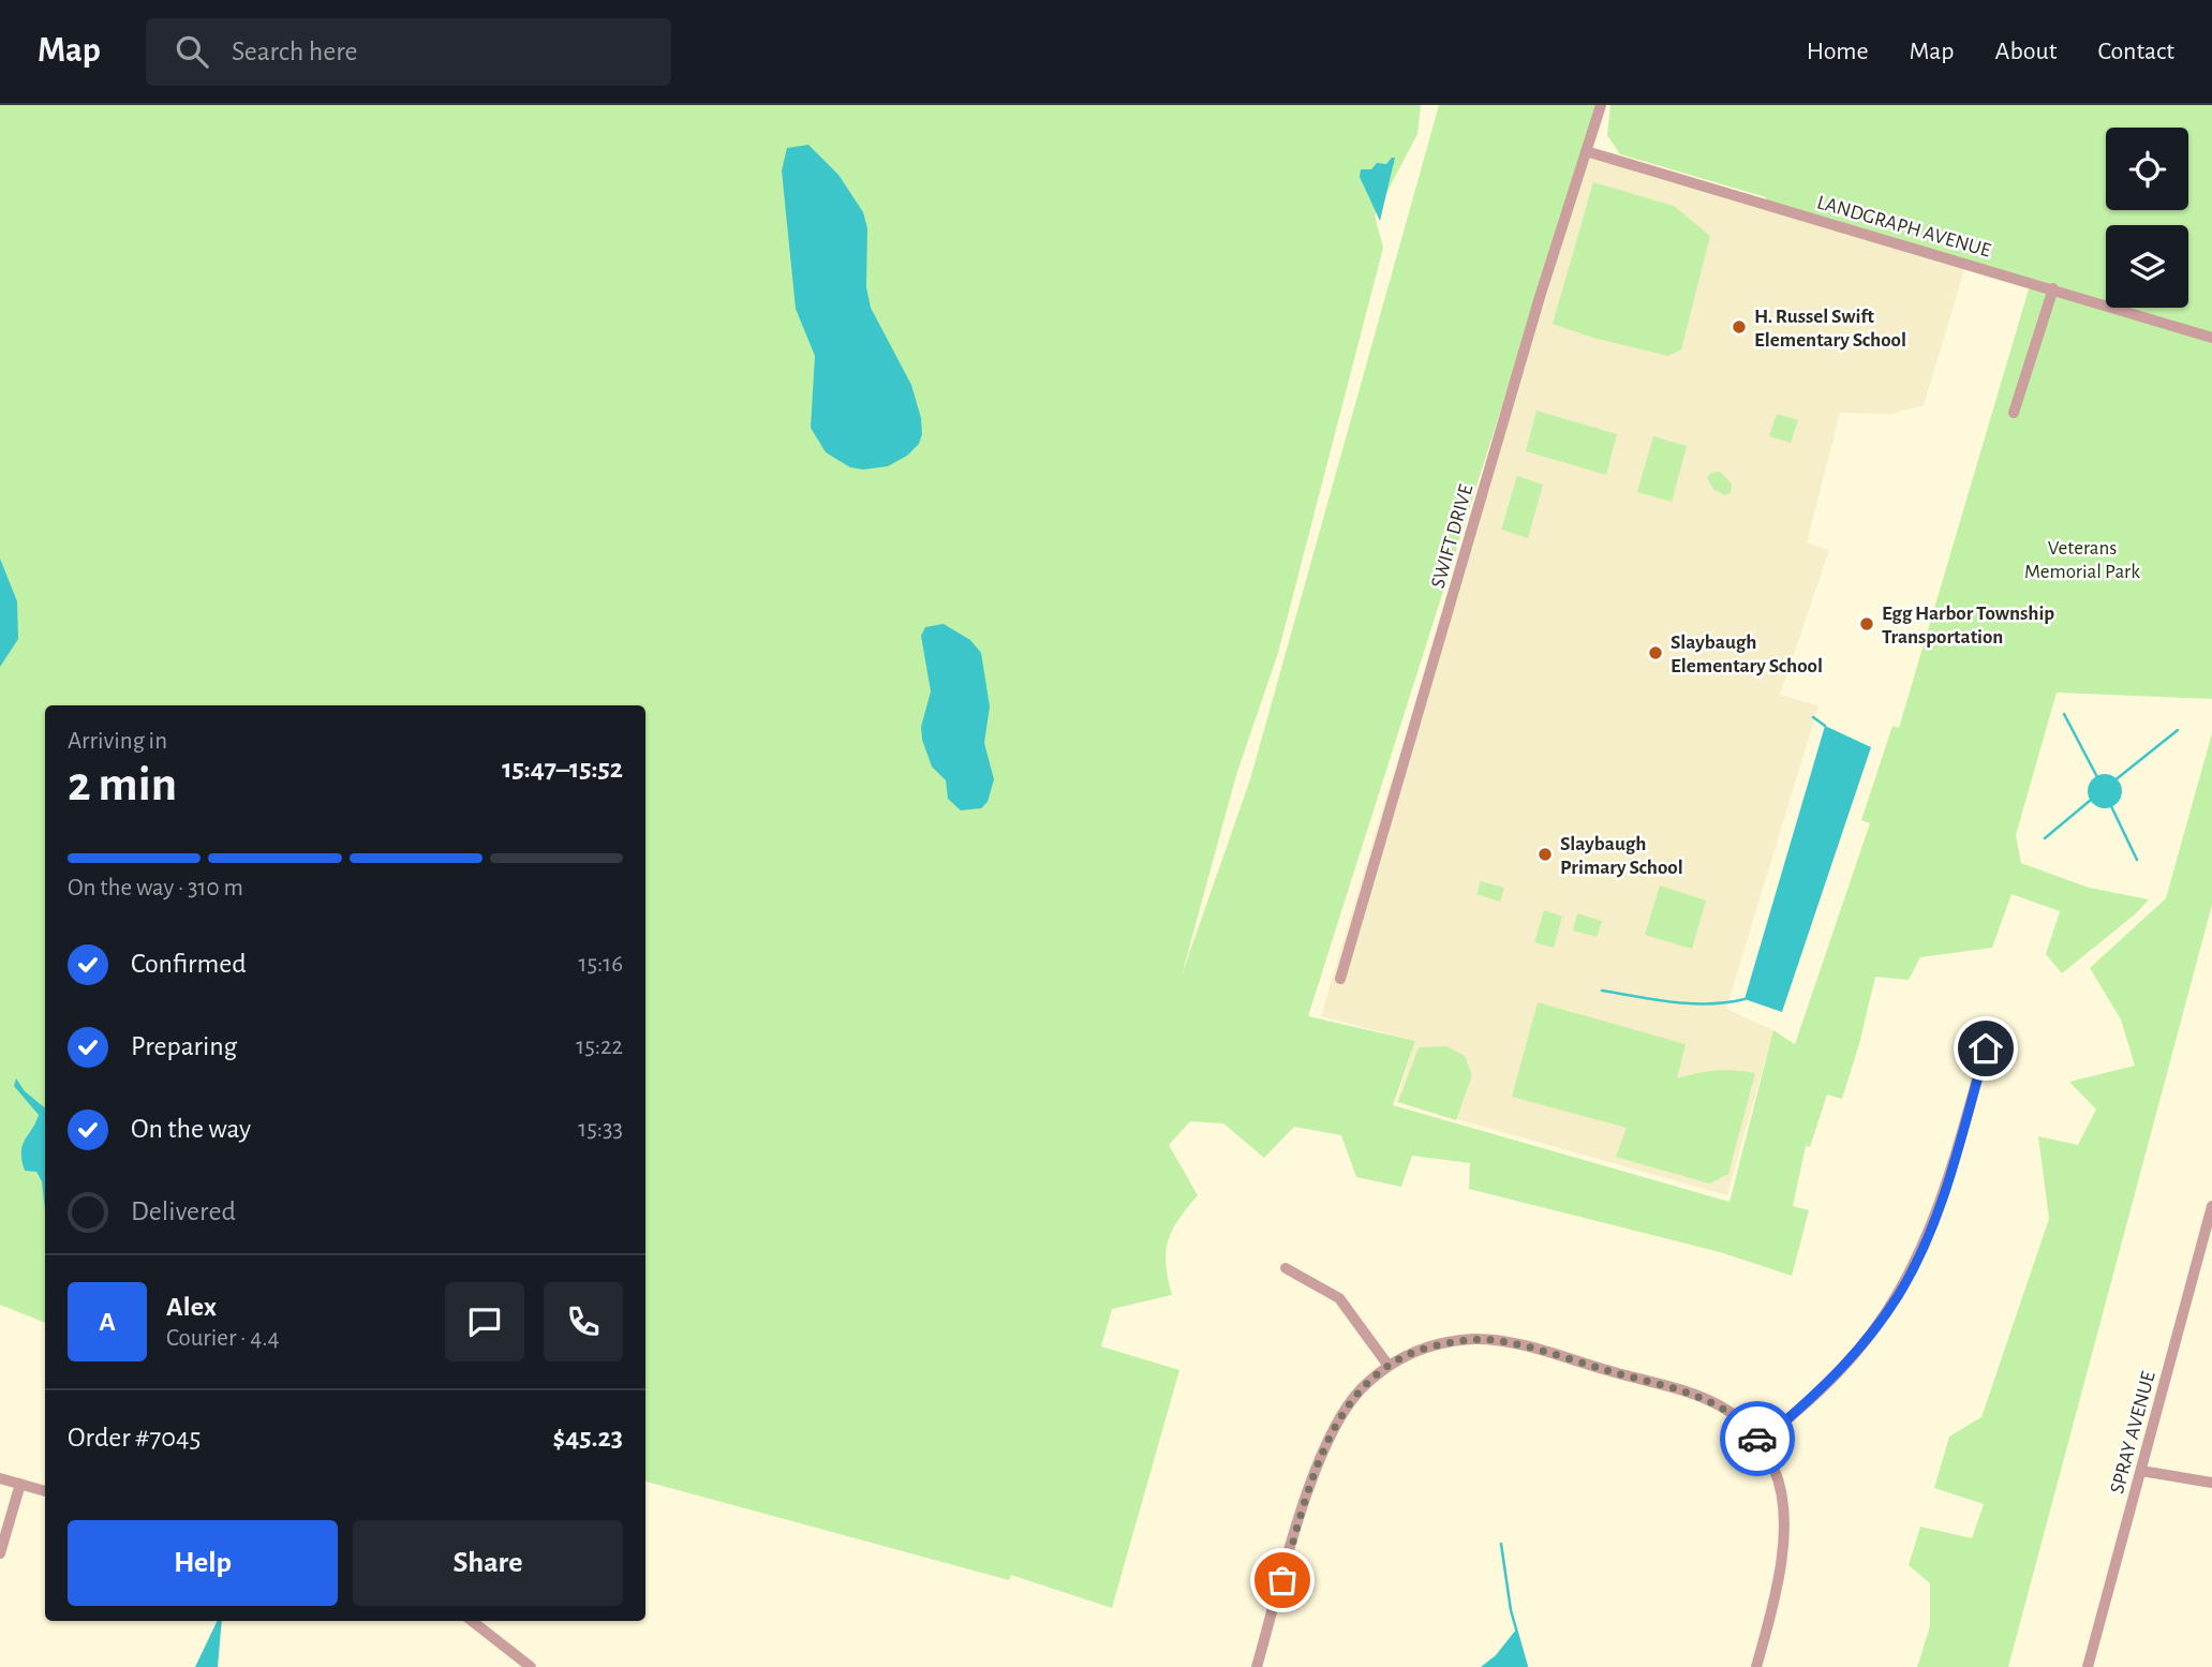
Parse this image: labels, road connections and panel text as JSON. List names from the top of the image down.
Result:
{
  "streets": {
    "street": ["LANDGRAPH AVENUE", "SWIFT DRIVE", "SPRAY AVENUE"]
  },
  "crossings": [
    ["LANDGRAPH AVENUE", "SWIFT DRIVE"]
  ],
  "parks": ["Veterans Memorial Park"],
  "places": [
    "H. Russel Swift Elementary School",
    "Egg Harbor Township Transportation",
    "Slaybaugh Elementary School",
    "Slaybaugh Primary School"
  ],
  "page": {
    "header": "Map",
    "search": "Search here",
    "nav": [
      "Home",
      "Map",
      "About",
      "Contact"
    ],
    "heading": ["2 min", "Arriving in", "15:47–15:52"],
    "panel": [
      "Alex",
      "Courier · 4.4",
      "Order #7045",
      "$45.23"
    ],
    "bar": "On the way · 310 m",
    "list": [
      ["Confirmed", "15:16"],
      ["Preparing", "15:22"],
      ["On the way", "15:33"],
      "Delivered"
    ],
    "round": "A",
    "buttons": ["Help", "Share"]
  }
}
